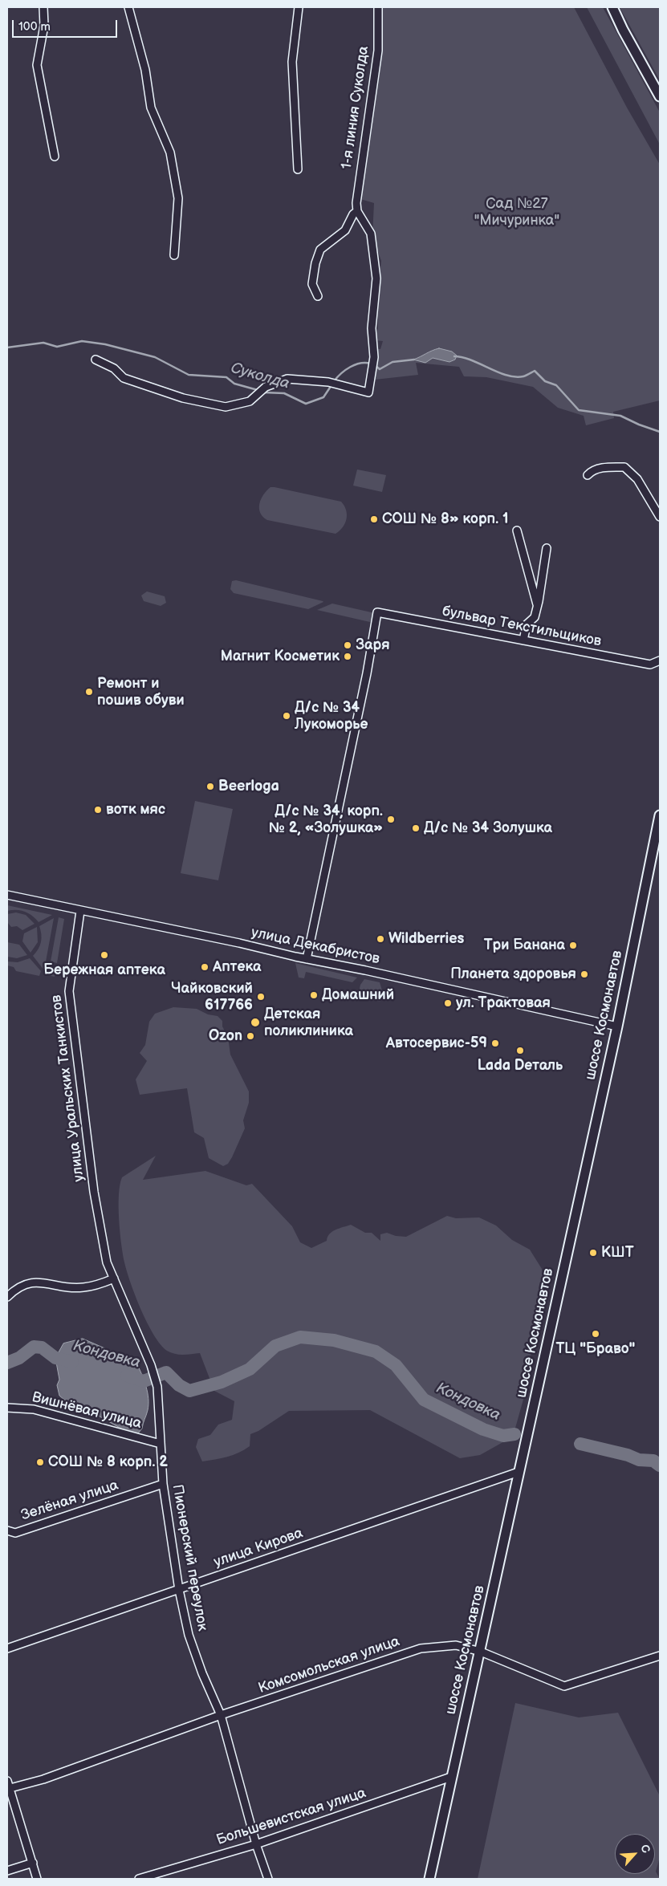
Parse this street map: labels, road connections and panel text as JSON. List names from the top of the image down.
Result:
{
  "streets": {
    "main road": ["шоссе Космонавтов"],
    "street": [
      "1-я линия Суколда",
      "бульвар Текстильщиков",
      "улица Декабристов",
      "улица Уральских Танкистов",
      "Вишнёвая улица",
      "Зелёная улица",
      "улица Кирова",
      "Пионерский переулок",
      "Комсомольская улица",
      "Большевистская улица"
    ]
  },
  "crossings": [
    ["бульвар Текстильщиков", "улица Декабристов"],
    ["улица Декабристов", "шоссе Космонавтов"],
    ["улица Декабристов", "улица Уральских Танкистов"],
    ["шоссе Космонавтов", "улица Кирова"],
    ["шоссе Космонавтов", "Комсомольская улица"],
    ["шоссе Космонавтов", "Большевистская улица"],
    ["улица Уральских Танкистов", "Пионерский переулок"],
    ["Вишнёвая улица", "Пионерский переулок"],
    ["Зелёная улица", "Пионерский переулок"],
    ["улица Кирова", "Пионерский переулок"],
    ["Пионерский переулок", "Комсомольская улица"],
    ["Пионерский переулок", "Большевистская улица"]
  ],
  "water": ["Суколда", "Кондовка"],
  "parks": ["Сад №27 \"Мичуринка\""],
  "places": [
    "СОШ № 8» корп. 1",
    "Заря",
    "Магнит Косметик",
    "Ремонт и пошив обуви",
    "Д/с № 34 Лукоморье",
    "Beerloga",
    "вотк мяс",
    "Д/с № 34, корп. № 2, «Золушка»",
    "Д/с № 34 Золушка",
    "Wildberries",
    "Три Банана",
    "Бережная аптека",
    "Аптека",
    "Планета здоровья",
    "Домашний",
    "Чайковский 617766",
    "ул. Трактовая",
    "Детская поликлиника",
    "Ozon",
    "Автосервис-59",
    "Lada Dеталь",
    "КШТ",
    "ТЦ \"Браво\"",
    "СОШ № 8 корп. 2"
  ],
  "scale_bar": "100 m",
  "north": "top right"
}
